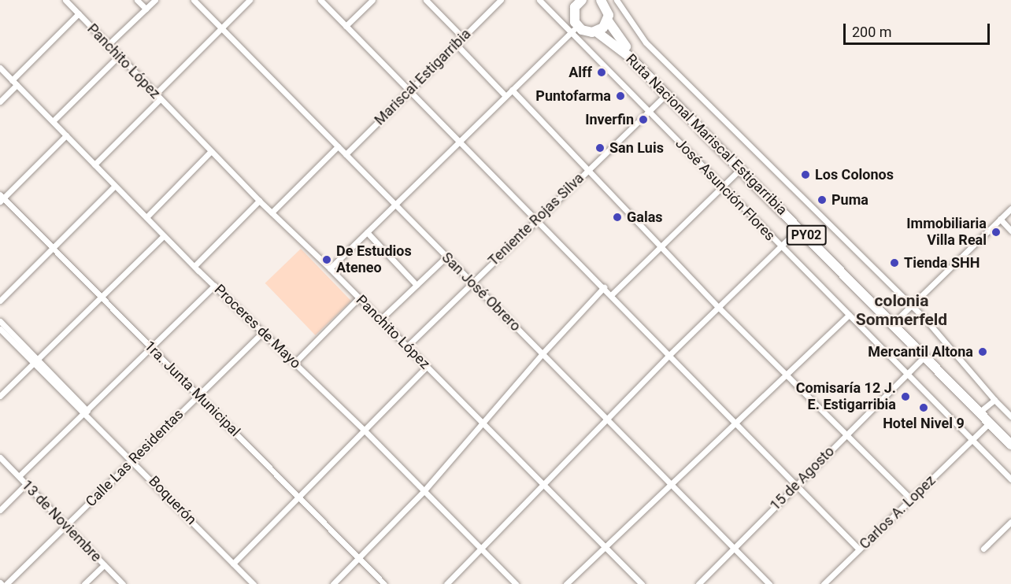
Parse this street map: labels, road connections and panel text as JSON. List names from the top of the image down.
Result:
{
  "streets": {
    "highway": ["Ruta Nacional Mariscal Estigarribia", "PY02"],
    "street": [
      "Panchito López",
      "Mariscal Estigarribia",
      "José Asunción Flores",
      "Teniente Rojas Silva",
      "San José Obrero",
      "Proceres de Mayo",
      "1ra. Junta Municipal",
      "Calle Las Residentas",
      "15 de Agosto",
      "Boquerón",
      "Carlos A. Lopez",
      "13 de Noviembre"
    ]
  },
  "crossings": [
    ["Panchito López", "Teniente Rojas Silva"],
    ["Mariscal Estigarribia", "San José Obrero"],
    ["Ruta Nacional Mariscal Estigarribia", "Teniente Rojas Silva"],
    ["Ruta Nacional Mariscal Estigarribia", "PY02"],
    ["Ruta Nacional Mariscal Estigarribia", "15 de Agosto"],
    ["Ruta Nacional Mariscal Estigarribia", "Carlos A. Lopez"],
    ["José Asunción Flores", "Teniente Rojas Silva"],
    ["José Asunción Flores", "PY02"],
    ["José Asunción Flores", "15 de Agosto"],
    ["José Asunción Flores", "Carlos A. Lopez"],
    ["Teniente Rojas Silva", "San José Obrero"],
    ["San José Obrero", "15 de Agosto"],
    ["Proceres de Mayo", "Calle Las Residentas"],
    ["1ra. Junta Municipal", "Calle Las Residentas"],
    ["Calle Las Residentas", "Boquerón"],
    ["Calle Las Residentas", "13 de Noviembre"]
  ],
  "districts": ["colonia Sommerfeld"],
  "places": [
    "Alff",
    "Puntofarma",
    "Inverfin",
    "San Luis",
    "Los Colonos",
    "Puma",
    "Galas",
    "Immobiliaria Villa Real",
    "De Estudios Ateneo",
    "Tienda SHH",
    "Mercantil Altona",
    "Comisaría 12 J. E. Estigarribia",
    "Hotel Nivel 9"
  ],
  "scale_bar": "200 m"
}
